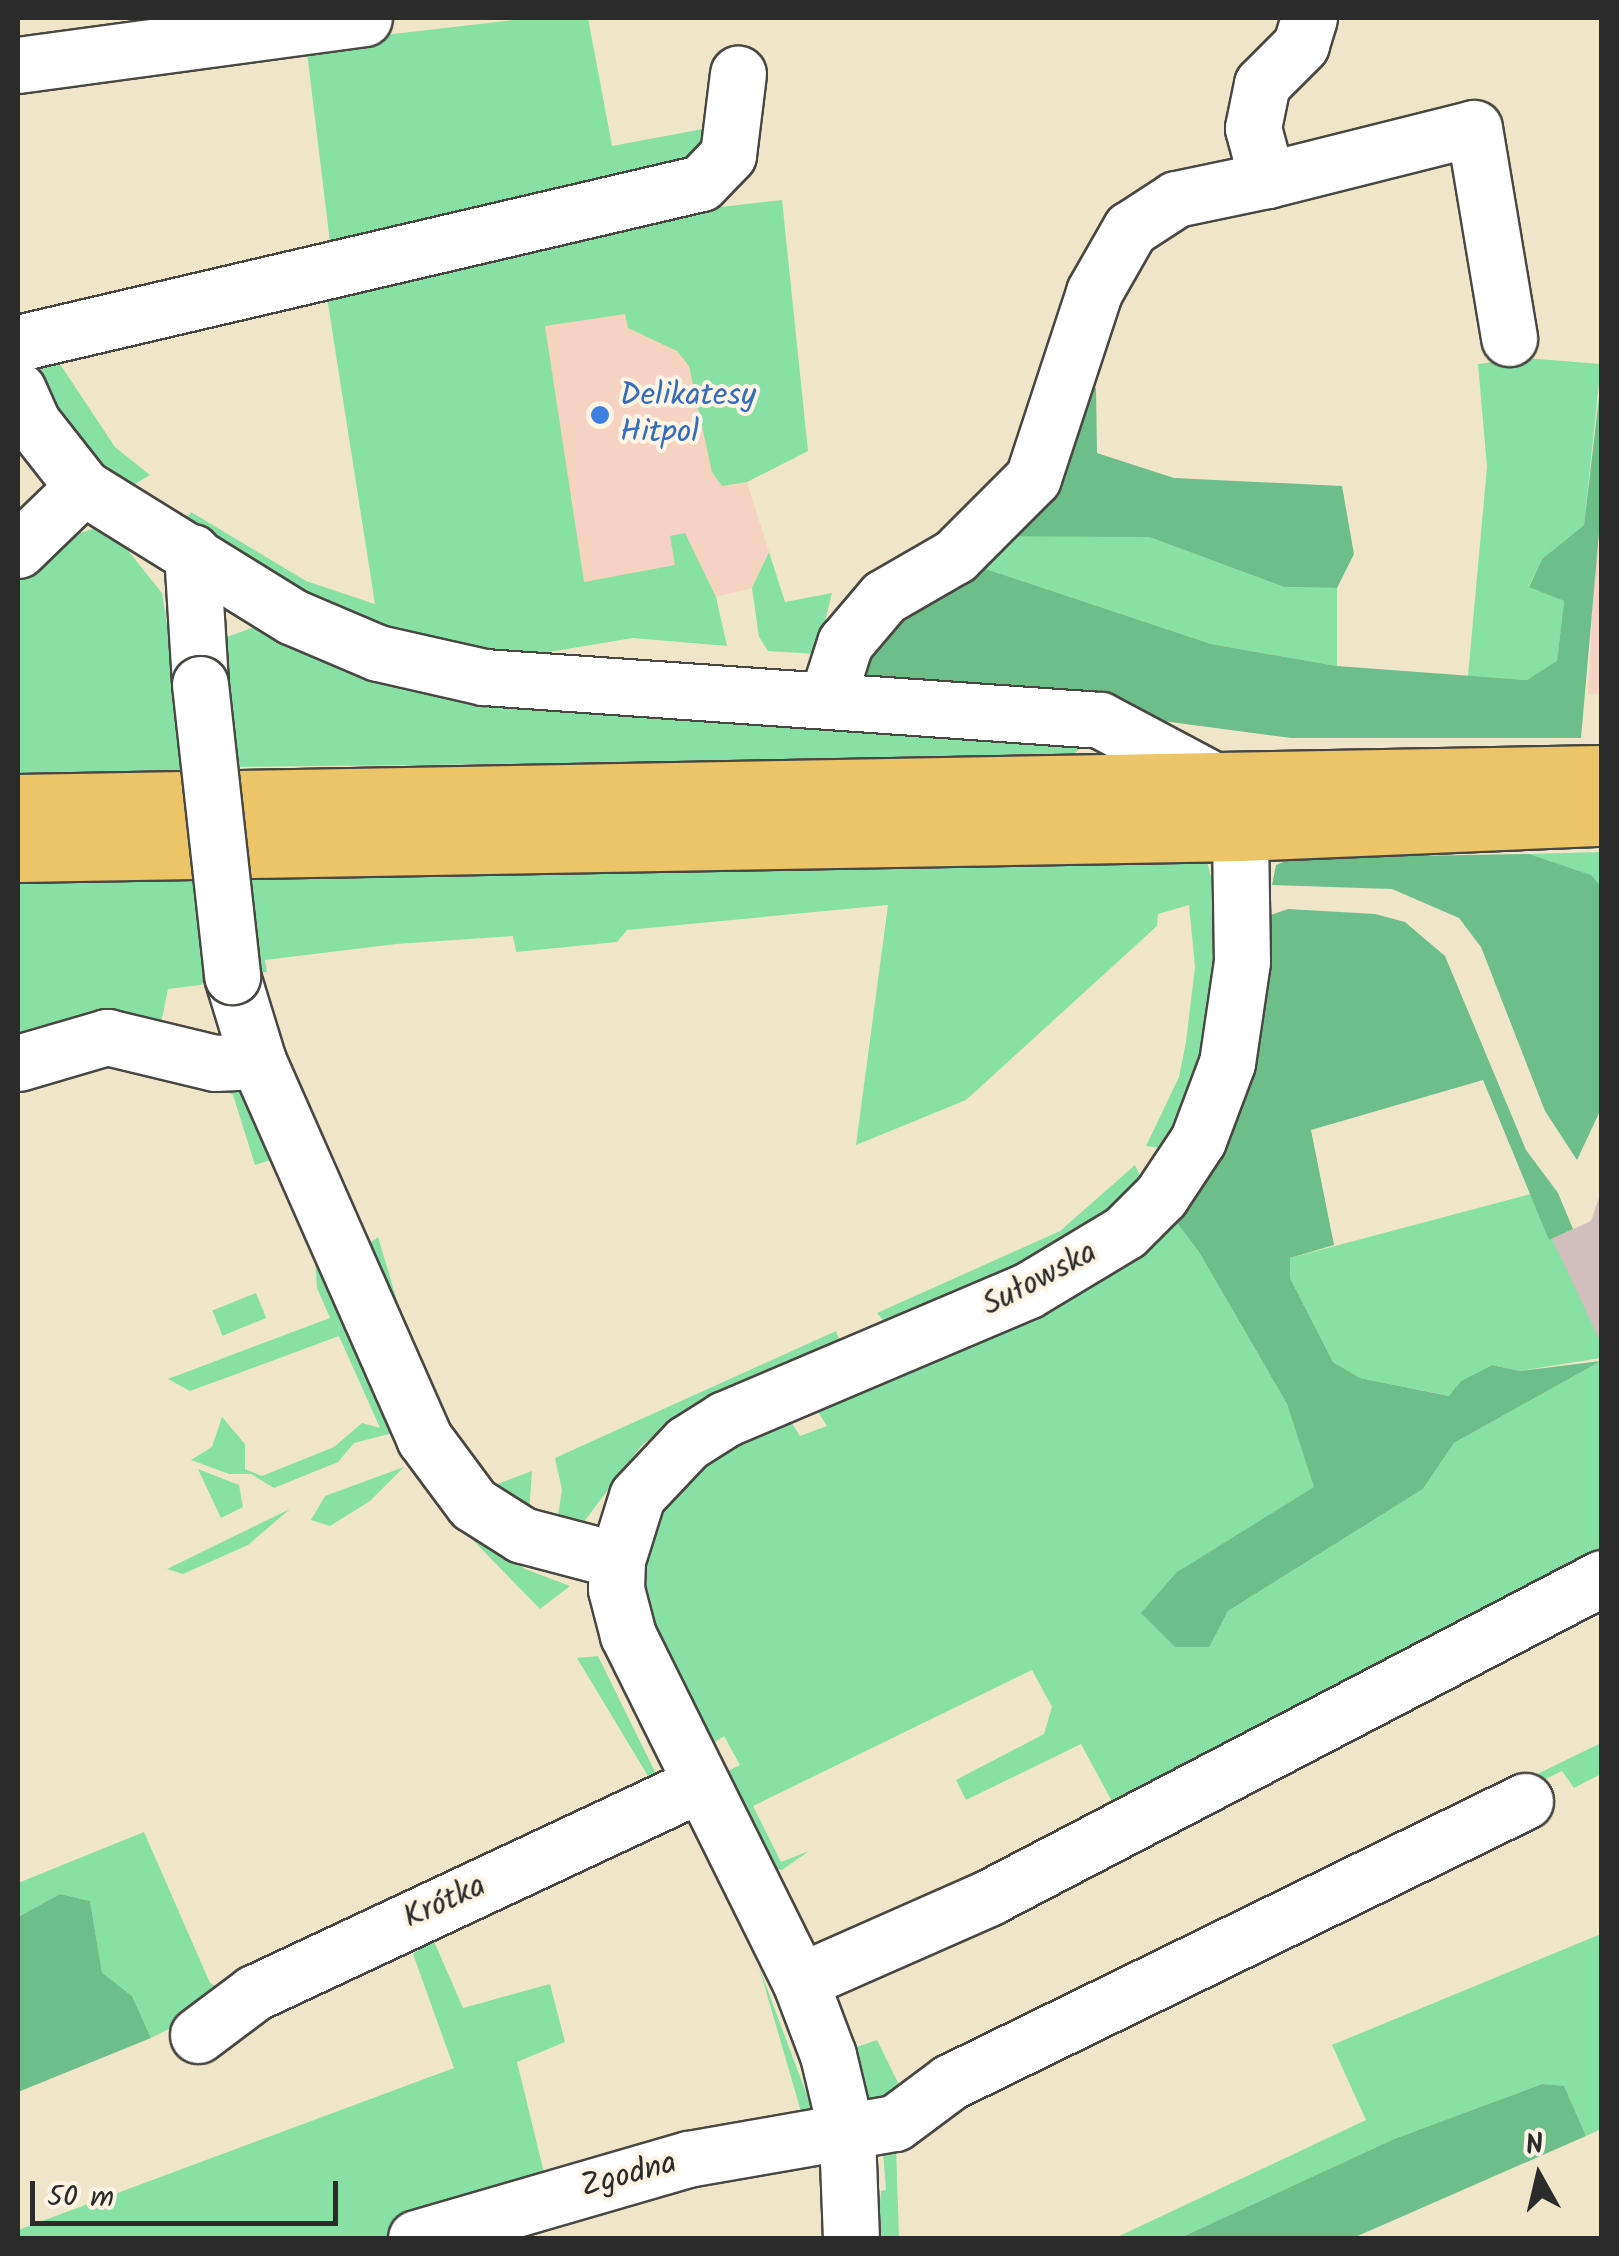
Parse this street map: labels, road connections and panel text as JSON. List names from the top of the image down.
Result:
{
  "streets": {
    "street": ["Sułowska", "Krótka", "Zgodna"]
  },
  "places": ["Delikatesy Hitpol"],
  "scale_bar": "50 m",
  "north": "top"
}
